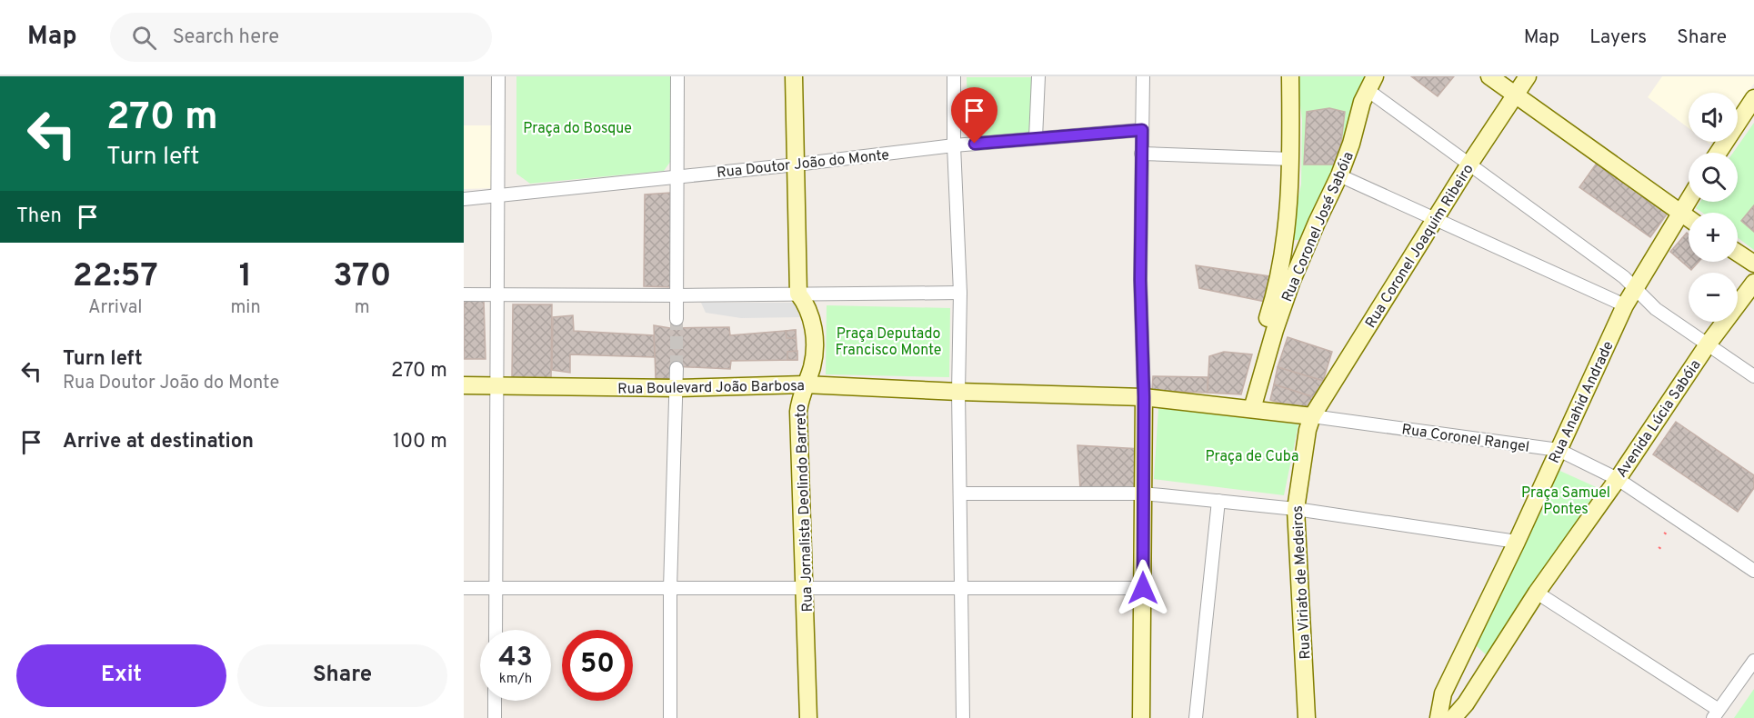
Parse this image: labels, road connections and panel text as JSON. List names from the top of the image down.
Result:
{
  "streets": {
    "street": [
      "Rua Doutor João do Monte",
      "Rua Coronel José Sabóia",
      "Rua Coronel Joaquim Ribeiro",
      "Rua Boulevard João Barbosa",
      "Rua Anahid Andrade",
      "Avenida Lúcia Sabóia",
      "Rua Coronel Rangel",
      "Rua Jornalista Deolindo Barreto",
      "Rua Viriato de Medeiros"
    ]
  },
  "crossings": [
    ["Rua Doutor João do Monte", "Rua Jornalista Deolindo Barreto"],
    ["Rua Coronel José Sabóia", "Rua Coronel Rangel"],
    ["Rua Coronel Joaquim Ribeiro", "Rua Coronel Rangel"],
    ["Rua Coronel Joaquim Ribeiro", "Rua Viriato de Medeiros"],
    ["Rua Boulevard João Barbosa", "Rua Coronel Rangel"],
    ["Rua Boulevard João Barbosa", "Rua Jornalista Deolindo Barreto"],
    ["Rua Anahid Andrade", "Rua Coronel Rangel"],
    ["Avenida Lúcia Sabóia", "Rua Coronel Rangel"],
    ["Rua Coronel Rangel", "Rua Viriato de Medeiros"]
  ],
  "parks": [
    "Praça do Bosque",
    "Praça Deputado Francisco Monte",
    "Praça de Cuba",
    "Praça Samuel Pontes"
  ],
  "page": {
    "header": "Map",
    "search": "Search here",
    "nav": ["Map", "Layers", "Share"],
    "turn": ["270 m", "Turn left"],
    "map_buttons": ["+", "−"],
    "then": "Then",
    "eta": [
      "22:57",
      "Arrival",
      "1",
      "min",
      "370",
      "m"
    ],
    "list": [
      {
        "name": "Turn left",
        "note": "Rua Doutor João do Monte",
        "value": "270 m"
      },
      {
        "name": "Arrive at destination",
        "value": "100 m"
      }
    ],
    "speed": "43 km/h",
    "limit": "50",
    "buttons": ["Exit", "Share"]
  }
}
